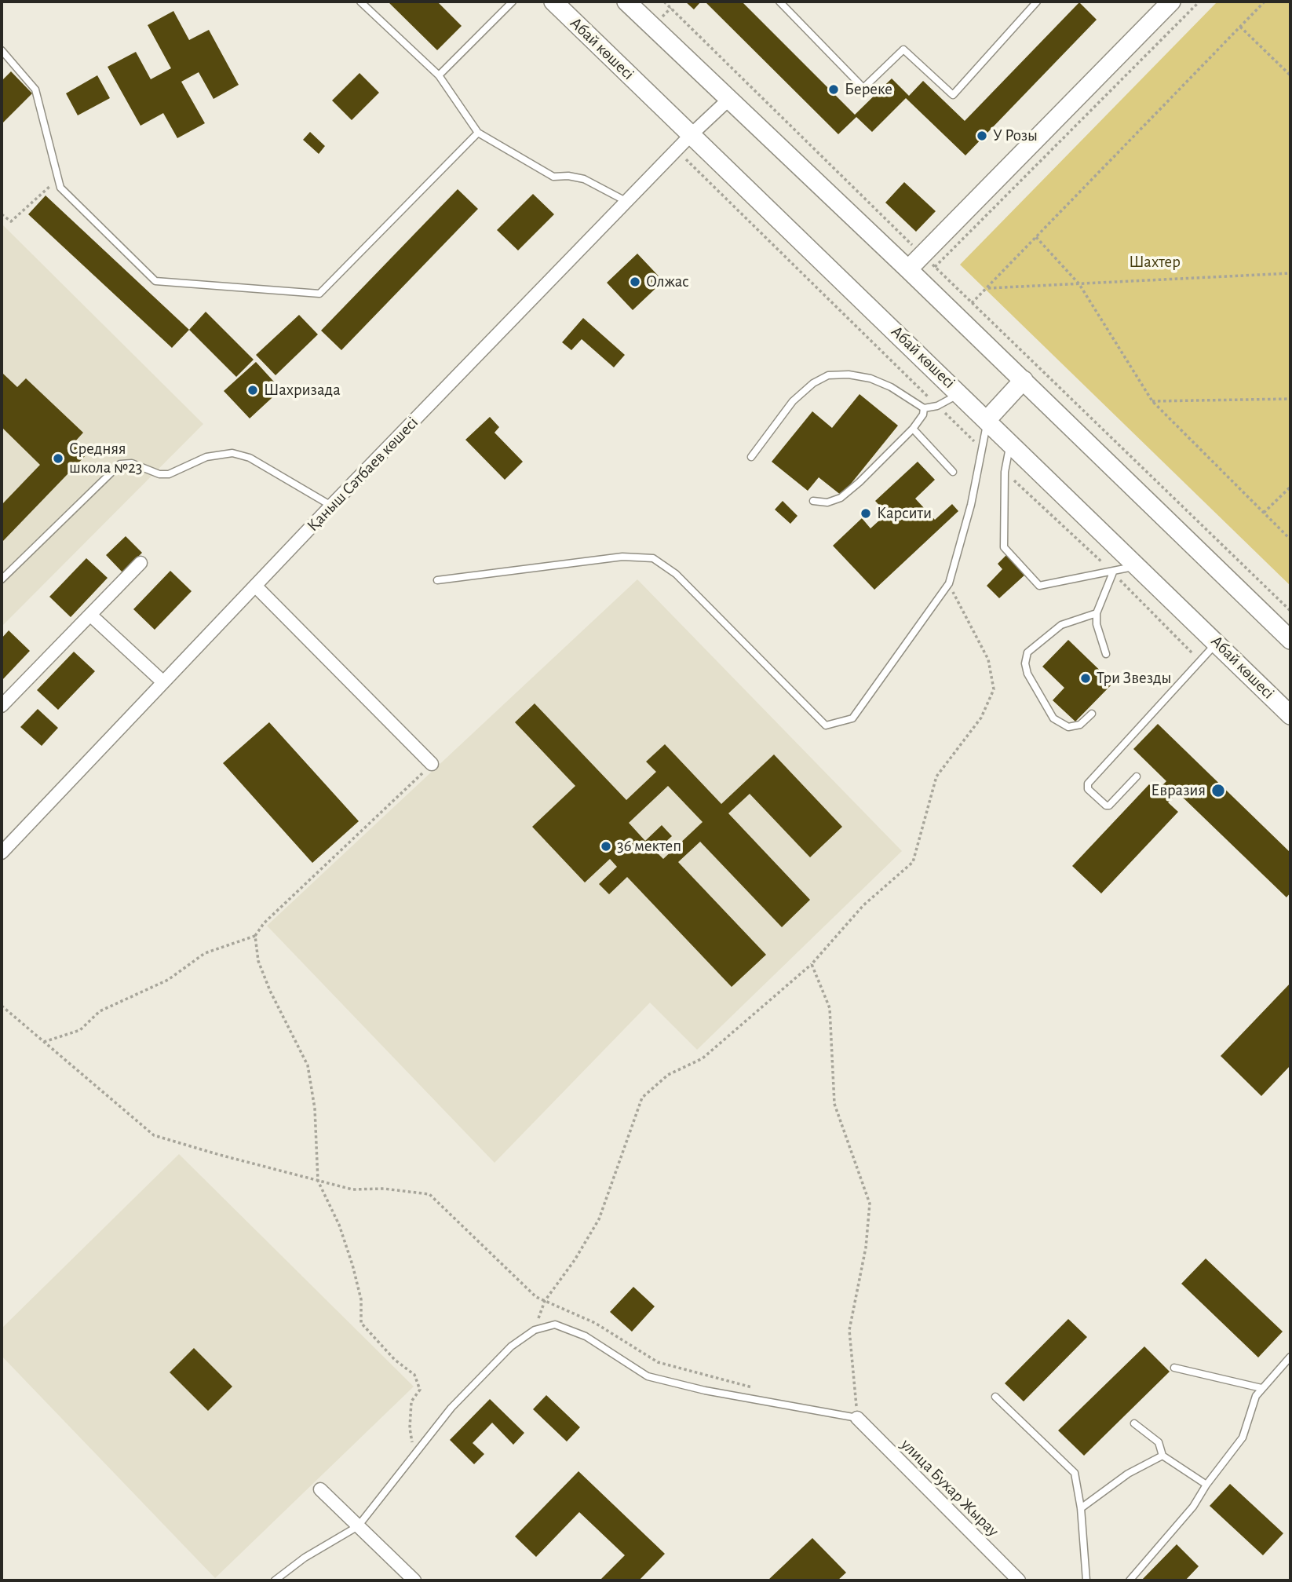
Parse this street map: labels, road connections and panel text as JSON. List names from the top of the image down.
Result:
{
  "streets": {
    "main road": ["Абай көшесі"],
    "street": ["Қаныш Сәтбаев көшесі", "улица Бухар Жырау"]
  },
  "crossings": [
    ["Абай көшесі", "Қаныш Сәтбаев көшесі"]
  ],
  "parks": ["Шахтер"],
  "places": [
    "Береке",
    "У Розы",
    "Олжас",
    "Шахризада",
    "Средняя школа №23",
    "Карсити",
    "Три Звезды",
    "Евразия",
    "36 мектеп"
  ]
}
